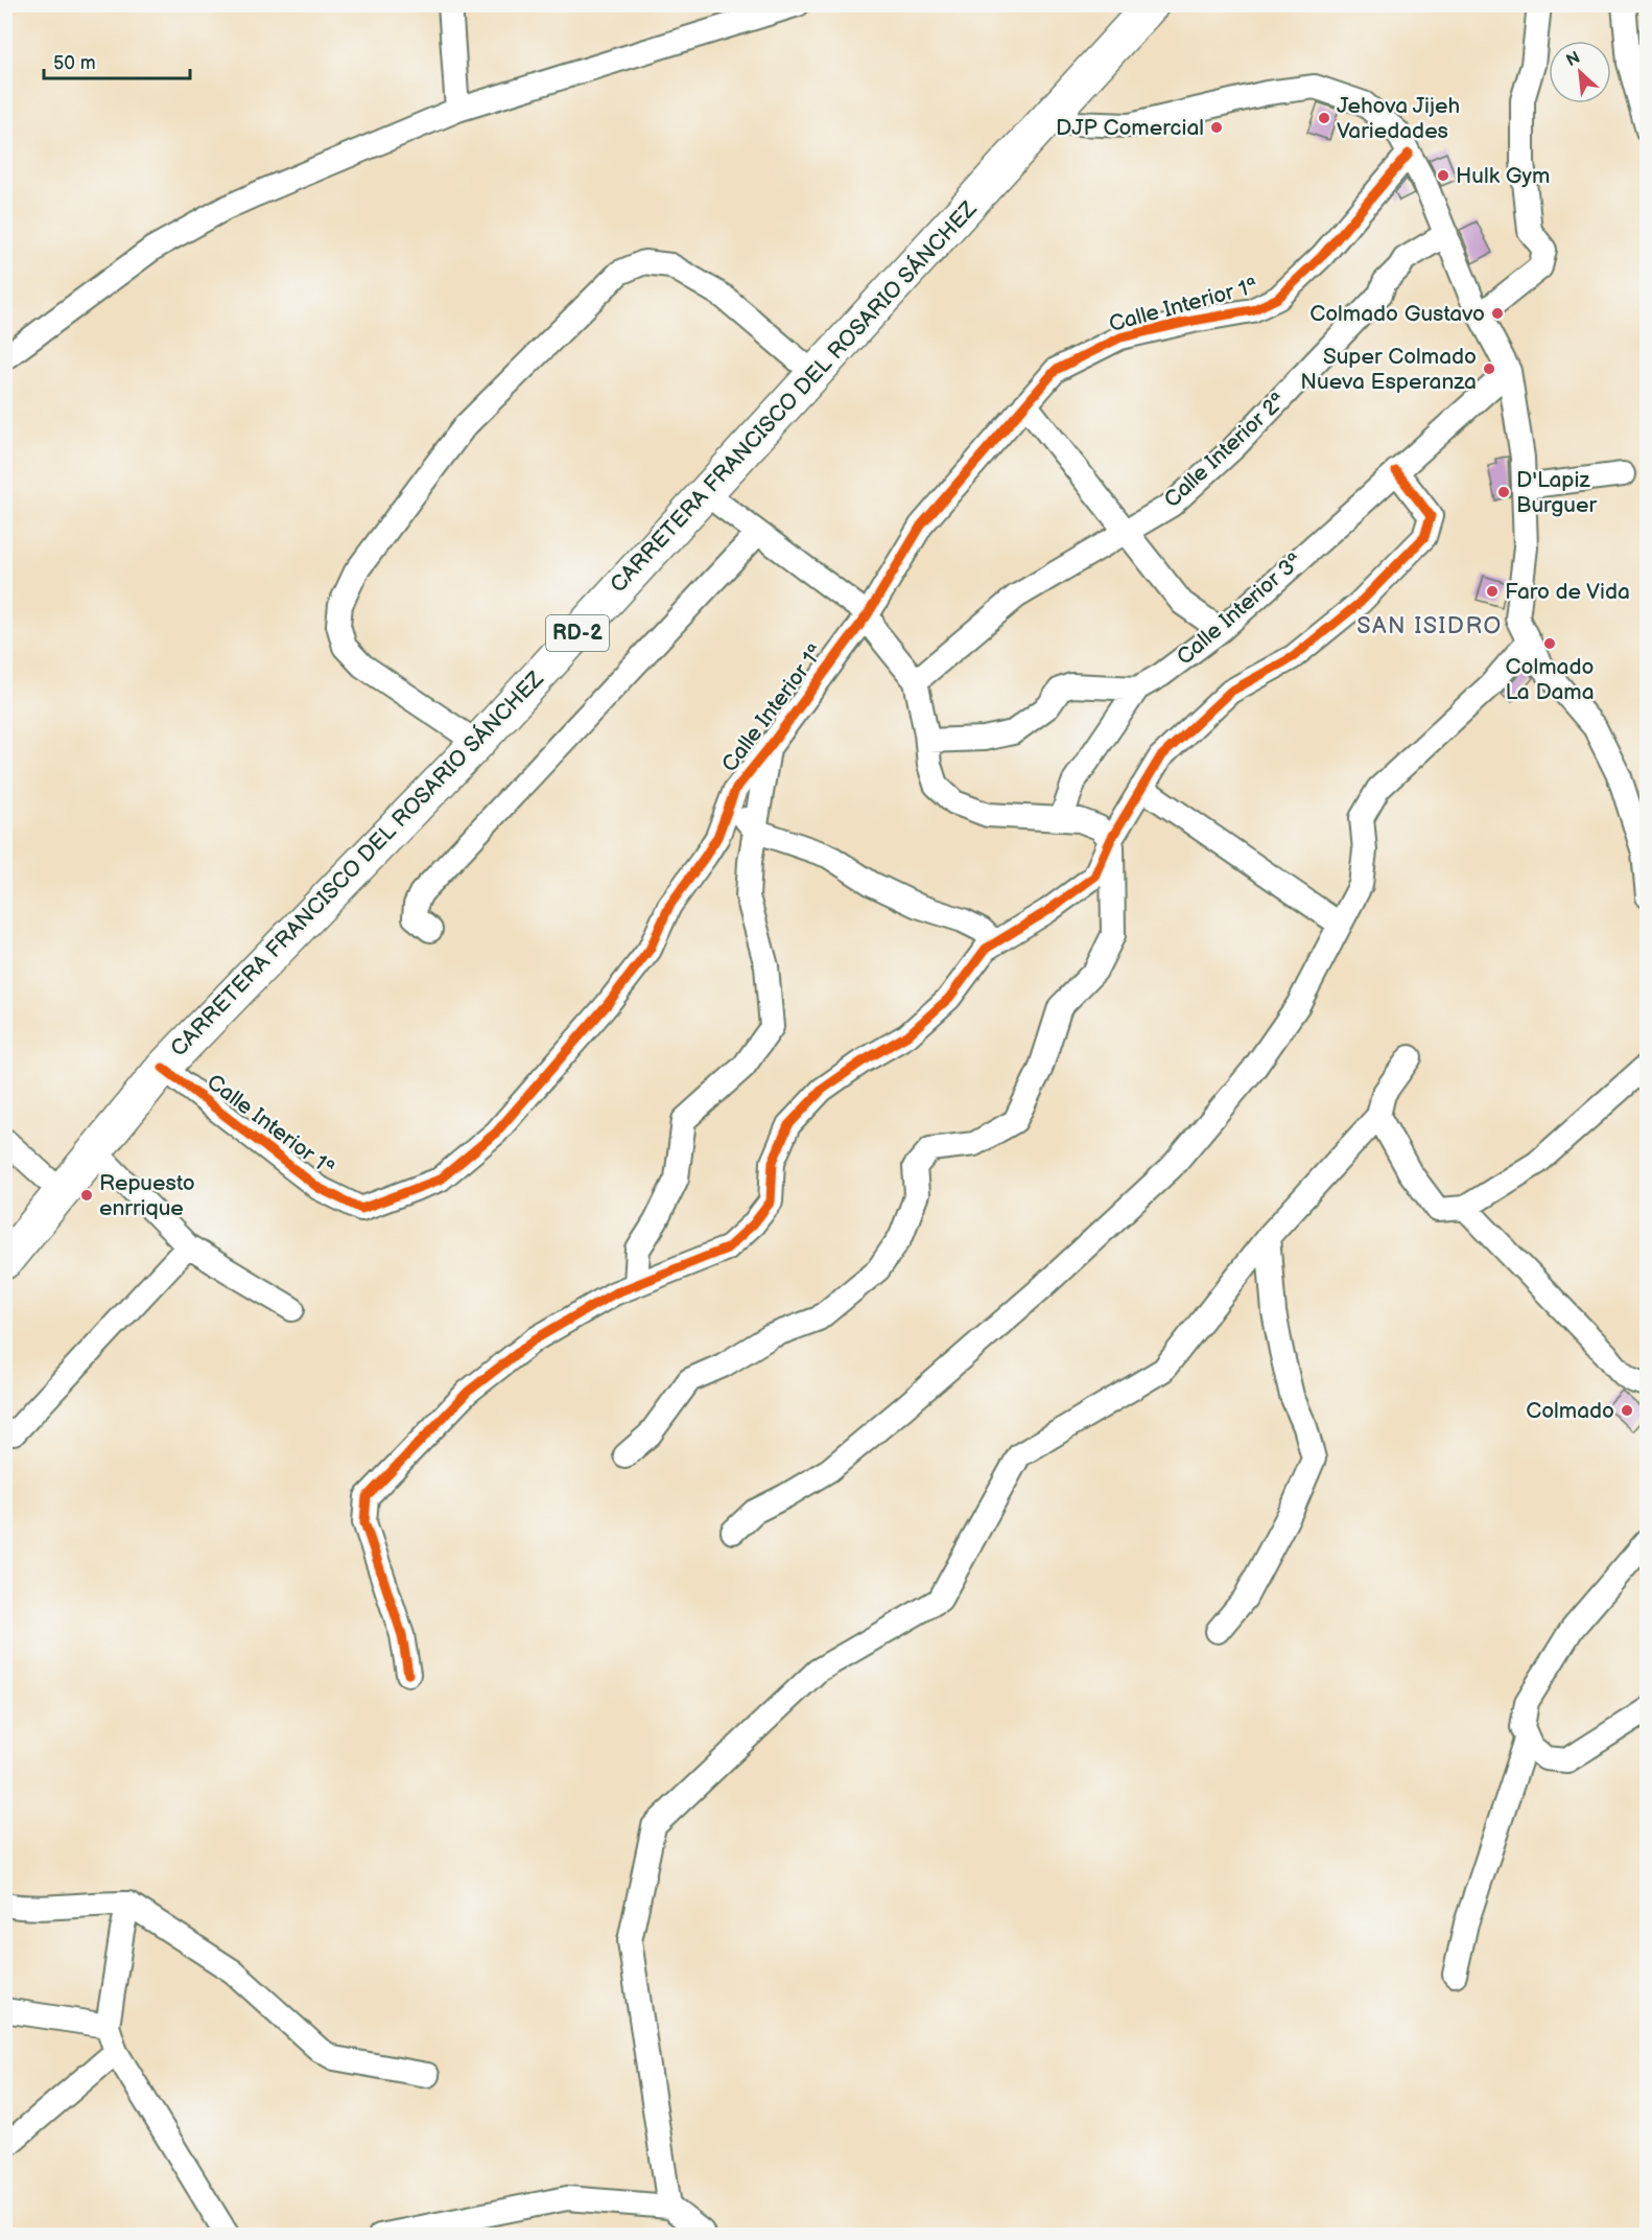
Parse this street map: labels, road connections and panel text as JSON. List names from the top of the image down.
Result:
{
  "streets": {
    "main road": ["CARRETERA FRANCISCO DEL ROSARIO SÁNCHEZ", "RD-2"],
    "street": ["Calle Interior 1ª", "Calle Interior 2ª", "Calle Interior 3ª"]
  },
  "crossings": [
    ["Calle Interior 1ª", "CARRETERA FRANCISCO DEL ROSARIO SÁNCHEZ"]
  ],
  "districts": ["SAN ISIDRO"],
  "places": [
    "Jehova Jijeh Variedades",
    "DJP Comercial",
    "Hulk Gym",
    "Colmado Gustavo",
    "Super Colmado Nueva Esperanza",
    "D'Lapiz Burguer",
    "Faro de Vida",
    "Colmado La Dama",
    "Repuesto enrrique",
    "Colmado"
  ],
  "scale_bar": "50 m",
  "north": "top left"
}
